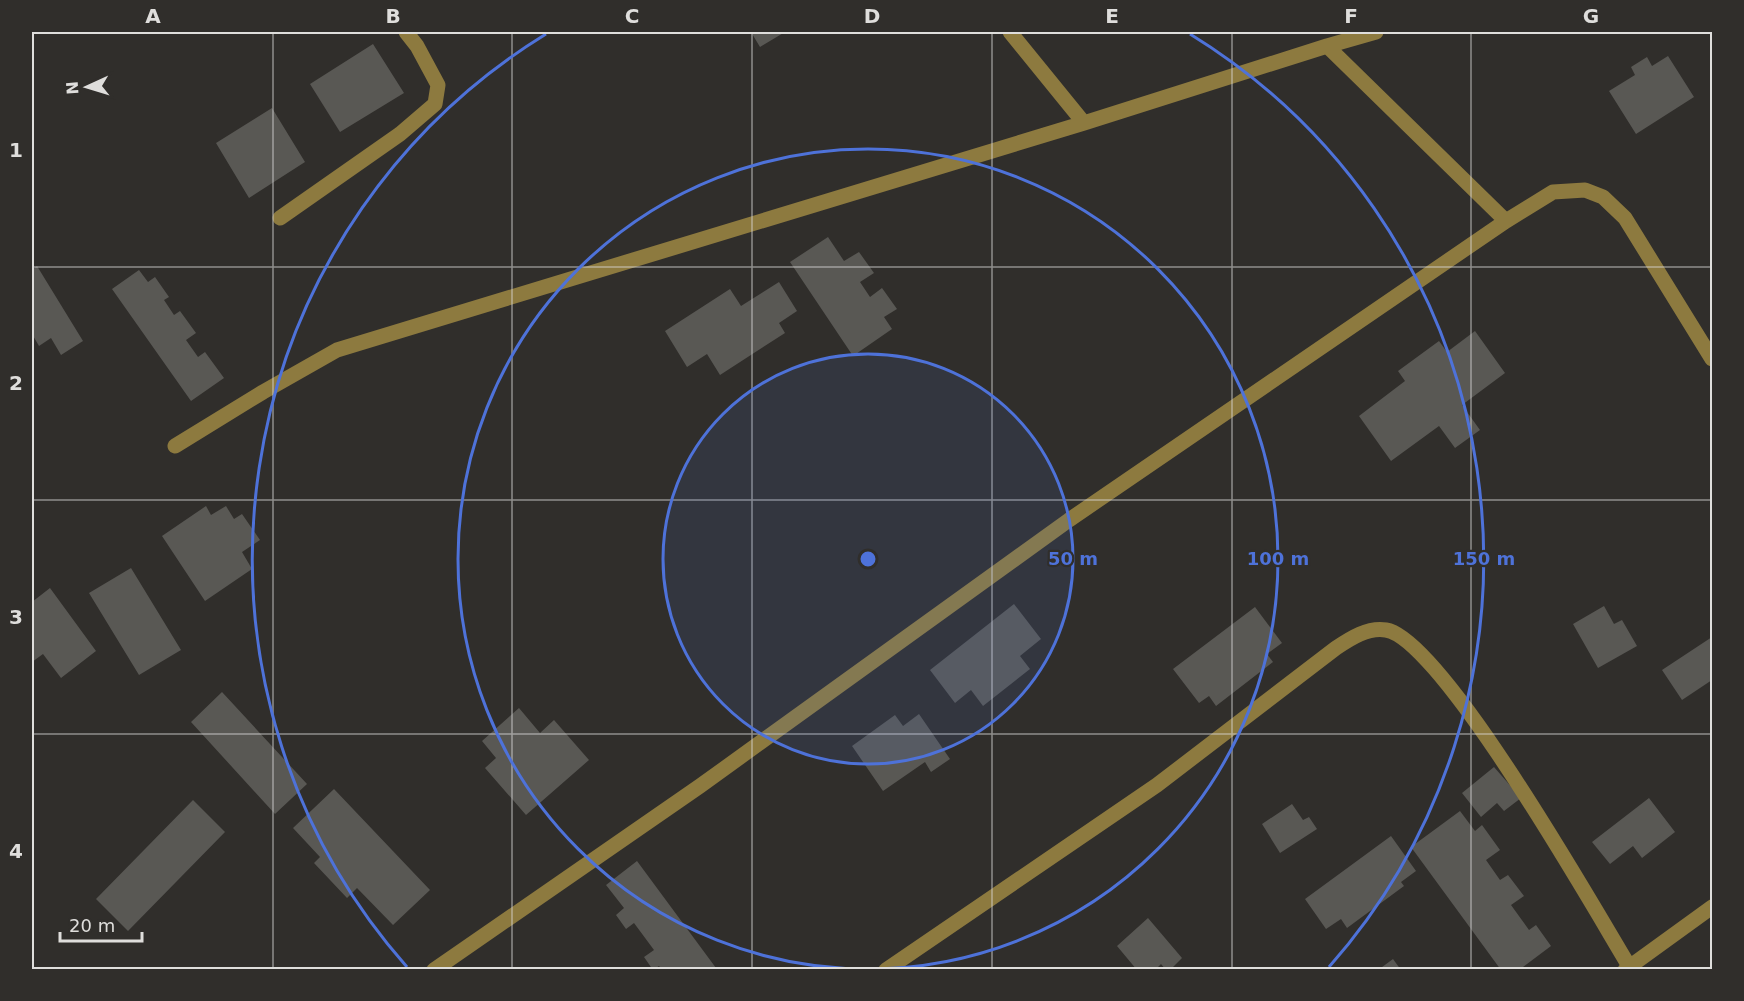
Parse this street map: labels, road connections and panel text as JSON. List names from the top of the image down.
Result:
{
  "scale_bar": "20 m",
  "north": "left",
  "grid": {
    "columns": [
      "A",
      "B",
      "C",
      "D",
      "E",
      "F",
      "G"
    ],
    "rows": [
      "1",
      "2",
      "3",
      "4"
    ]
  },
  "rings": ["50 m", "100 m", "150 m"]
}
